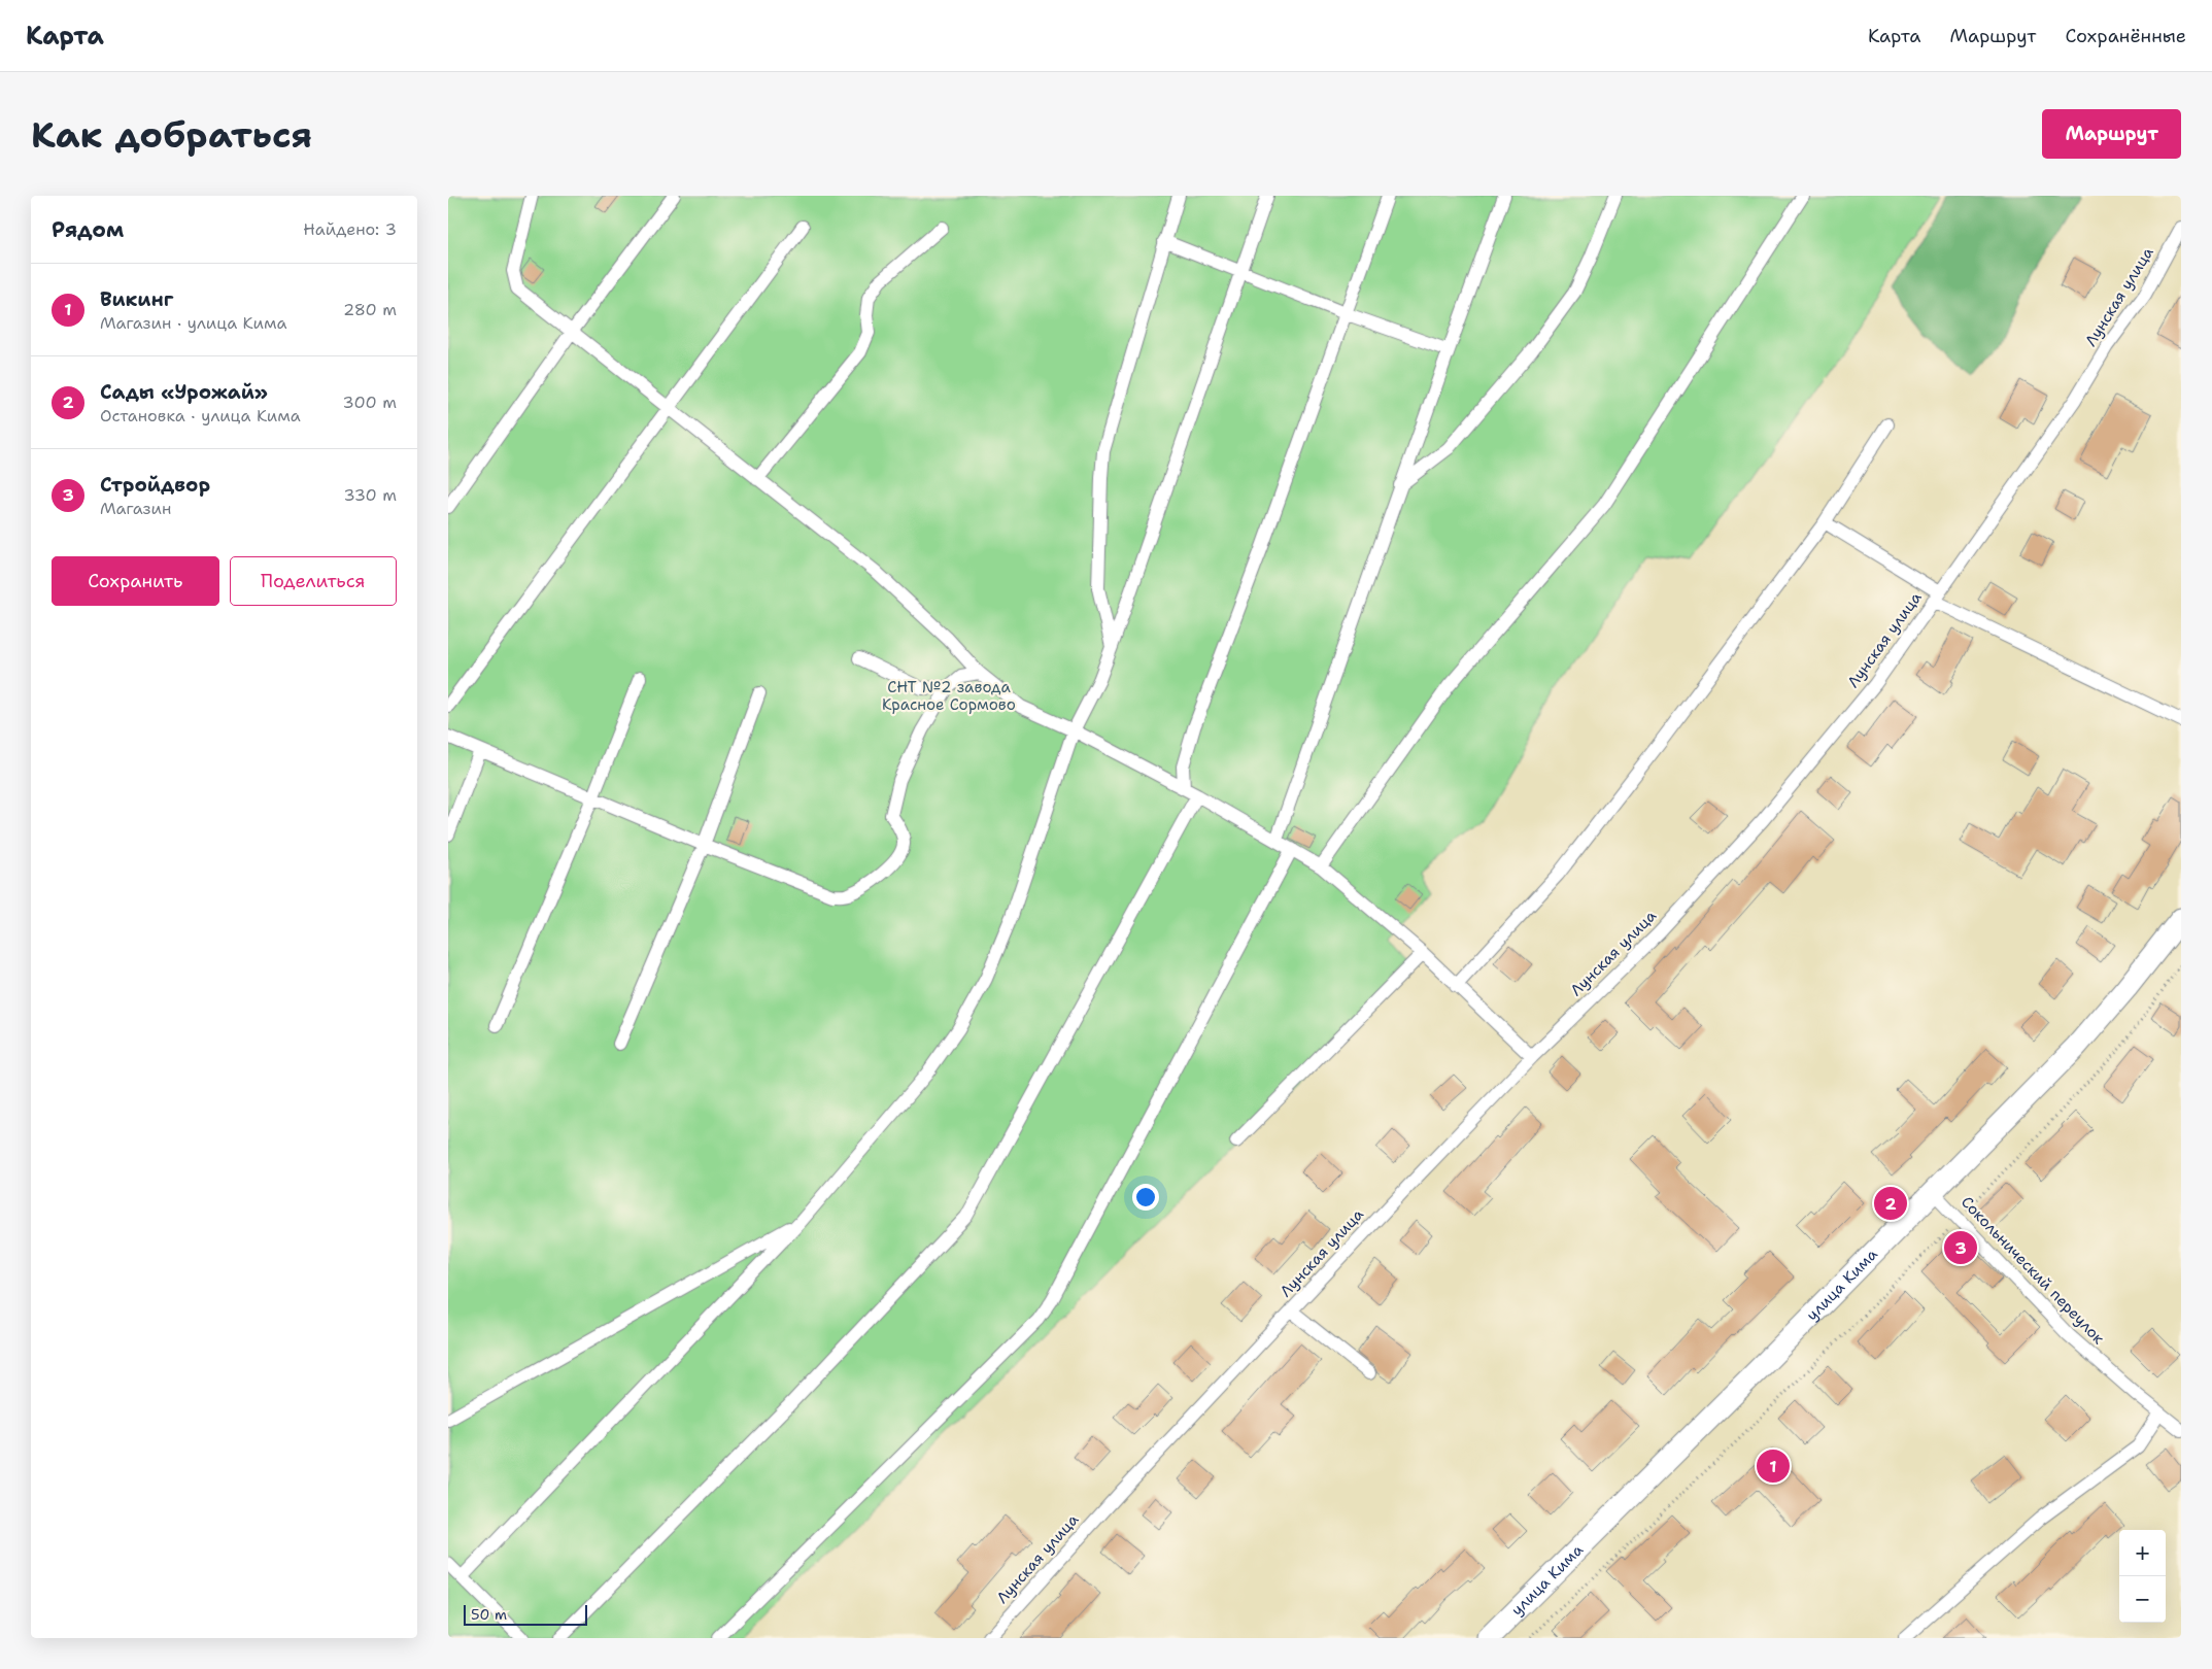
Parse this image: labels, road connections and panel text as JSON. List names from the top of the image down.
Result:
{
  "streets": {
    "main road": ["улица Кима"],
    "street": ["Лунская улица", "Сокольнический переулок"]
  },
  "crossings": [
    ["Сокольнический переулок", "улица Кима"]
  ],
  "parks": ["СНТ №2 завода Красное Сормово"],
  "scale_bar": "50 m",
  "page": {
    "header": "Карта",
    "nav": ["Карта", "Маршрут", "Сохранённые"],
    "buttons": [
      "Маршрут",
      ["Сохранить", "Поделиться"]
    ],
    "title": "Как добраться",
    "heading": ["Рядом", "Найдено: 3"],
    "list": [
      {
        "mark": "1",
        "name": "Викинг",
        "note": "Магазин · улица Кима",
        "value": "280 m"
      },
      {
        "mark": "2",
        "name": "Сады «Урожай»",
        "note": "Остановка · улица Кима",
        "value": "300 m"
      },
      {
        "mark": "3",
        "name": "Стройдвор",
        "note": "Магазин",
        "value": "330 m"
      }
    ],
    "pins": ["2", "3", "1"],
    "map_buttons": ["+", "−"],
    "scale": "50 m"
  }
}
